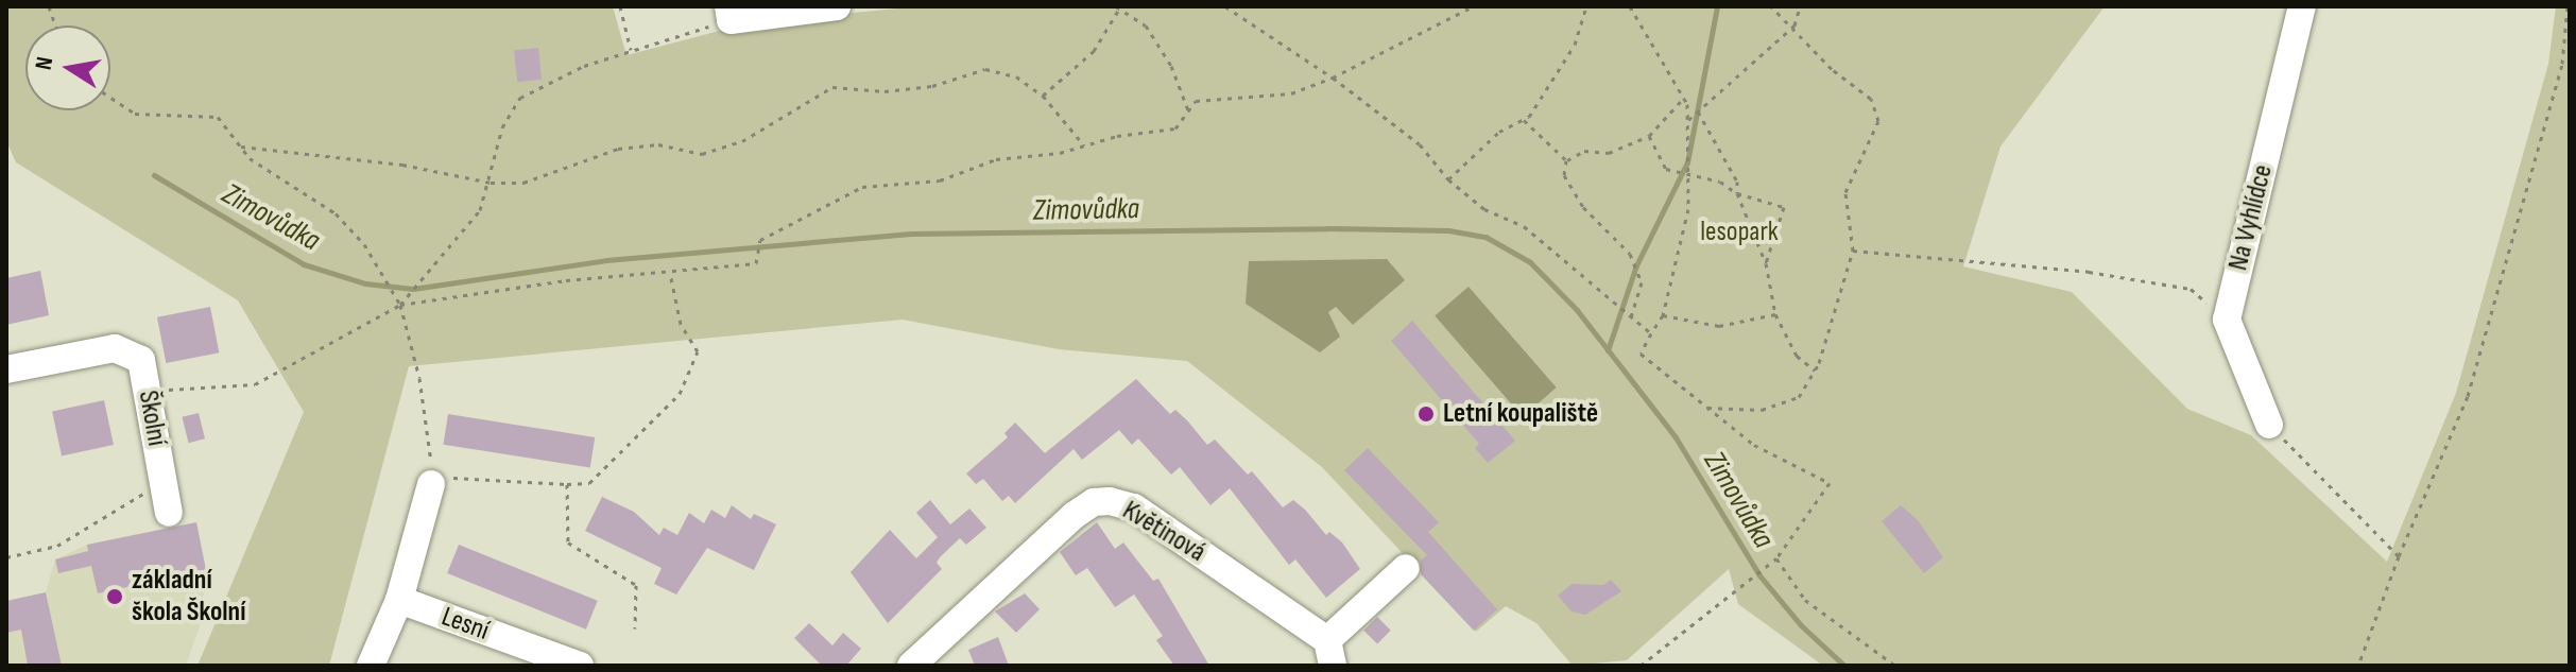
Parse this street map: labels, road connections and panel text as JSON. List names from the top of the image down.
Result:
{
  "streets": {
    "street": [
      "Na Vyhlídce",
      "Školní",
      "Květinová",
      "Lesní"
    ]
  },
  "water": ["Zimovůdka"],
  "parks": ["lesopark"],
  "places": ["Letní koupaliště", "základní škola Školní"],
  "north": "left"
}
